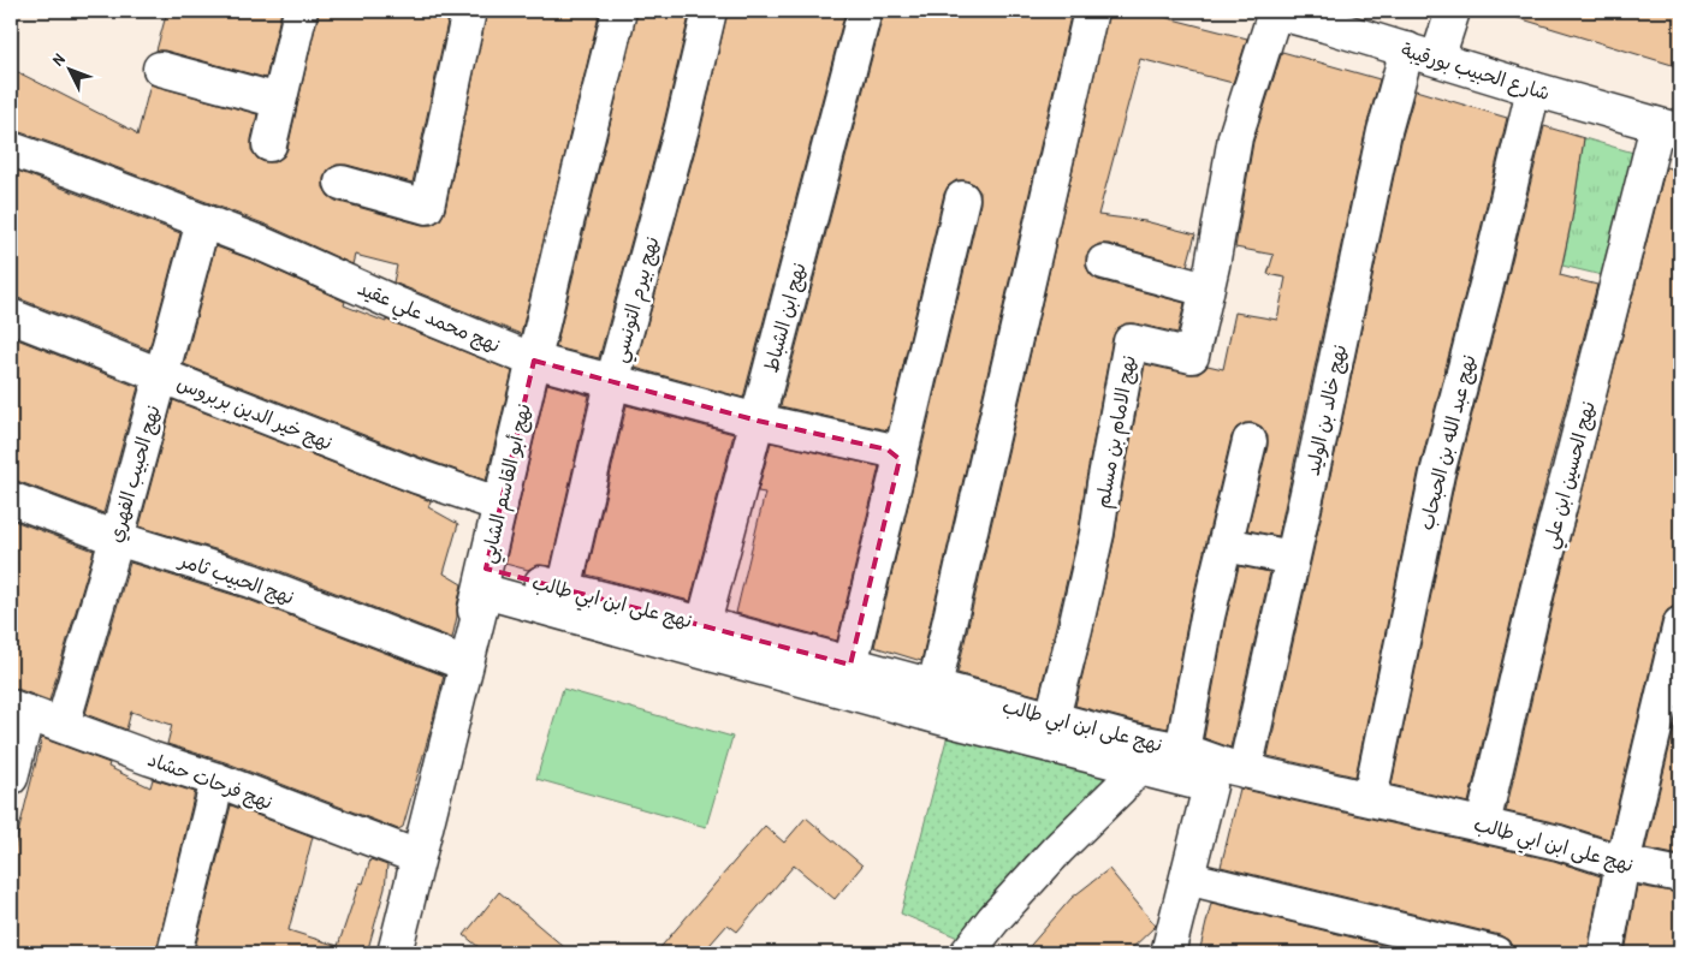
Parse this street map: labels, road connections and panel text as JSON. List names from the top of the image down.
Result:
{
  "streets": {
    "street": [
      "شارع الحبيب بورقيبة",
      "نهج بيرم التونسي",
      "نهج محمد علي عقيد",
      "نهج ابن الشباط",
      "نهج خالد بن الوليد",
      "نهج خير الدين بربروس",
      "نهج الامام بن مسلم",
      "نهج عبد الله بن الحبحاب",
      "نهج الحبيب الفهري",
      "نهج الحسين ابن علي",
      "نهج أبو القاسم الشابي",
      "نهج الحبيب ثامر",
      "نهج على ابن ابي طالب",
      "نهج فرحات حشاد"
    ]
  },
  "crossings": [
    ["شارع الحبيب بورقيبة", "نهج خالد بن الوليد"],
    ["شارع الحبيب بورقيبة", "نهج الامام بن مسلم"],
    ["شارع الحبيب بورقيبة", "نهج عبد الله بن الحبحاب"],
    ["شارع الحبيب بورقيبة", "نهج الحسين ابن علي"],
    ["نهج بيرم التونسي", "نهج محمد علي عقيد"],
    ["نهج بيرم التونسي", "نهج على ابن ابي طالب"],
    ["نهج محمد علي عقيد", "نهج ابن الشباط"],
    ["نهج محمد علي عقيد", "نهج الحبيب الفهري"],
    ["نهج محمد علي عقيد", "نهج أبو القاسم الشابي"],
    ["نهج ابن الشباط", "نهج على ابن ابي طالب"],
    ["نهج خالد بن الوليد", "نهج على ابن ابي طالب"],
    ["نهج خير الدين بربروس", "نهج الحبيب الفهري"],
    ["نهج خير الدين بربروس", "نهج أبو القاسم الشابي"],
    ["نهج الامام بن مسلم", "نهج على ابن ابي طالب"],
    ["نهج عبد الله بن الحبحاب", "نهج على ابن ابي طالب"],
    ["نهج الحبيب الفهري", "نهج الحبيب ثامر"],
    ["نهج الحبيب الفهري", "نهج فرحات حشاد"],
    ["نهج الحسين ابن علي", "نهج على ابن ابي طالب"],
    ["نهج أبو القاسم الشابي", "نهج الحبيب ثامر"],
    ["نهج أبو القاسم الشابي", "نهج على ابن ابي طالب"],
    ["نهج أبو القاسم الشابي", "نهج فرحات حشاد"]
  ],
  "north": "top left"
}
